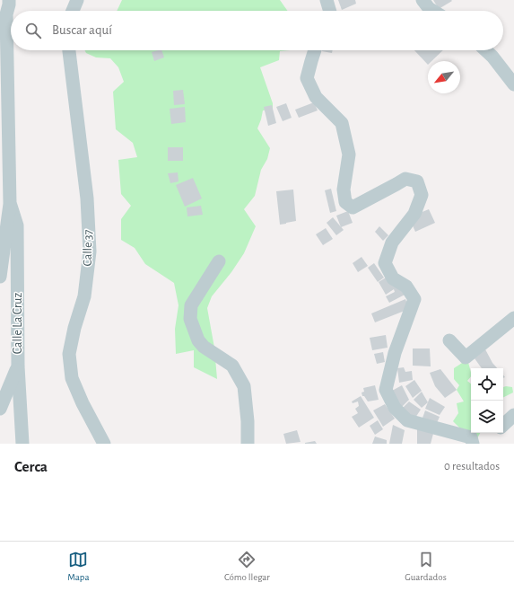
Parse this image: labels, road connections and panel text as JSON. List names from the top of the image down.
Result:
{
  "streets": {
    "street": ["Calle 37", "Calle La Cruz"]
  },
  "north": "bottom left",
  "page": {
    "search": "Buscar aquí",
    "heading": ["Cerca", "0 resultados"],
    "nav": ["Mapa", "Cómo llegar", "Guardados"]
  }
}
